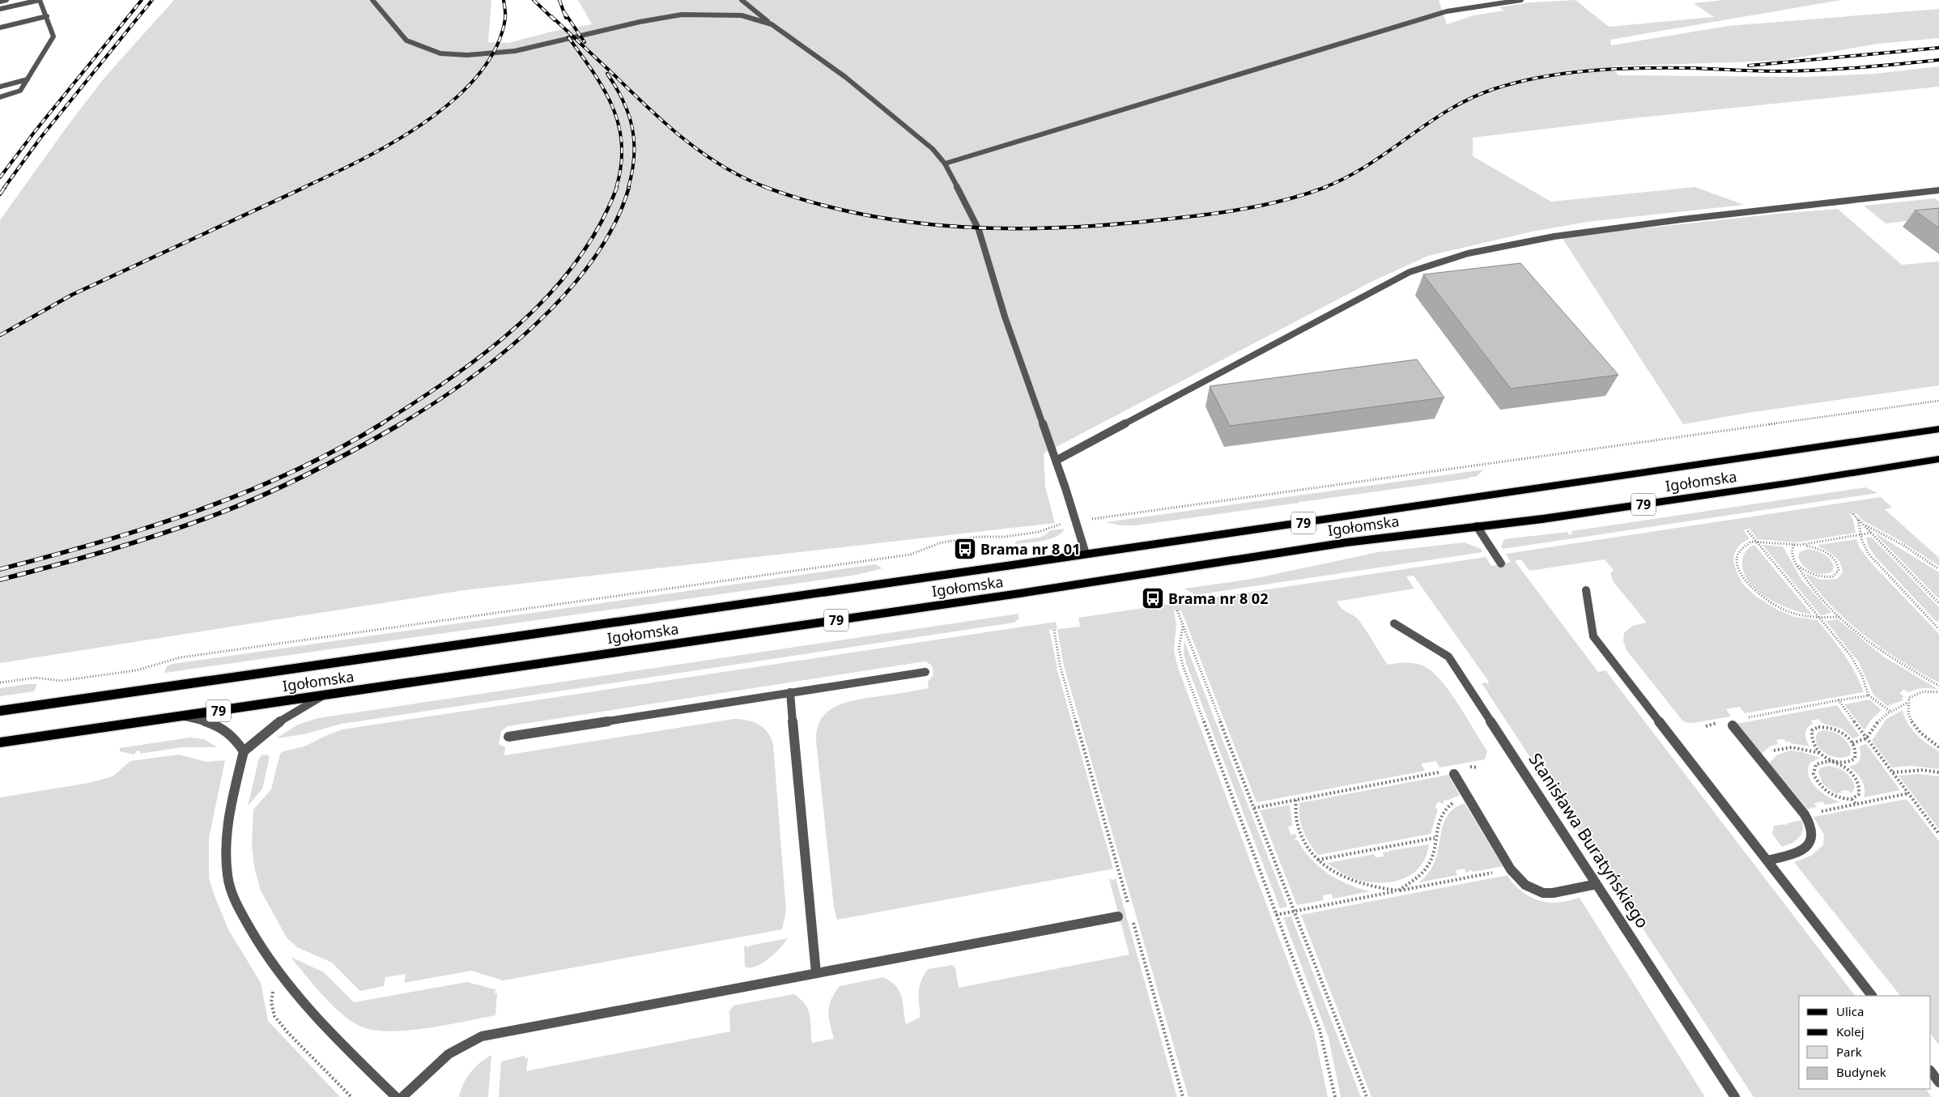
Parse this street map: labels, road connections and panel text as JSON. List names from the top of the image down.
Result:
{
  "streets": {
    "main road": ["Igołomska", "79"],
    "lane": ["Stanisława Buratyńskiego"]
  },
  "places": {
    "bus stop": ["Brama nr 8 01", "Brama nr 8 02"]
  },
  "legend": [
    "Ulica",
    "Kolej",
    "Park",
    "Budynek"
  ]
}
